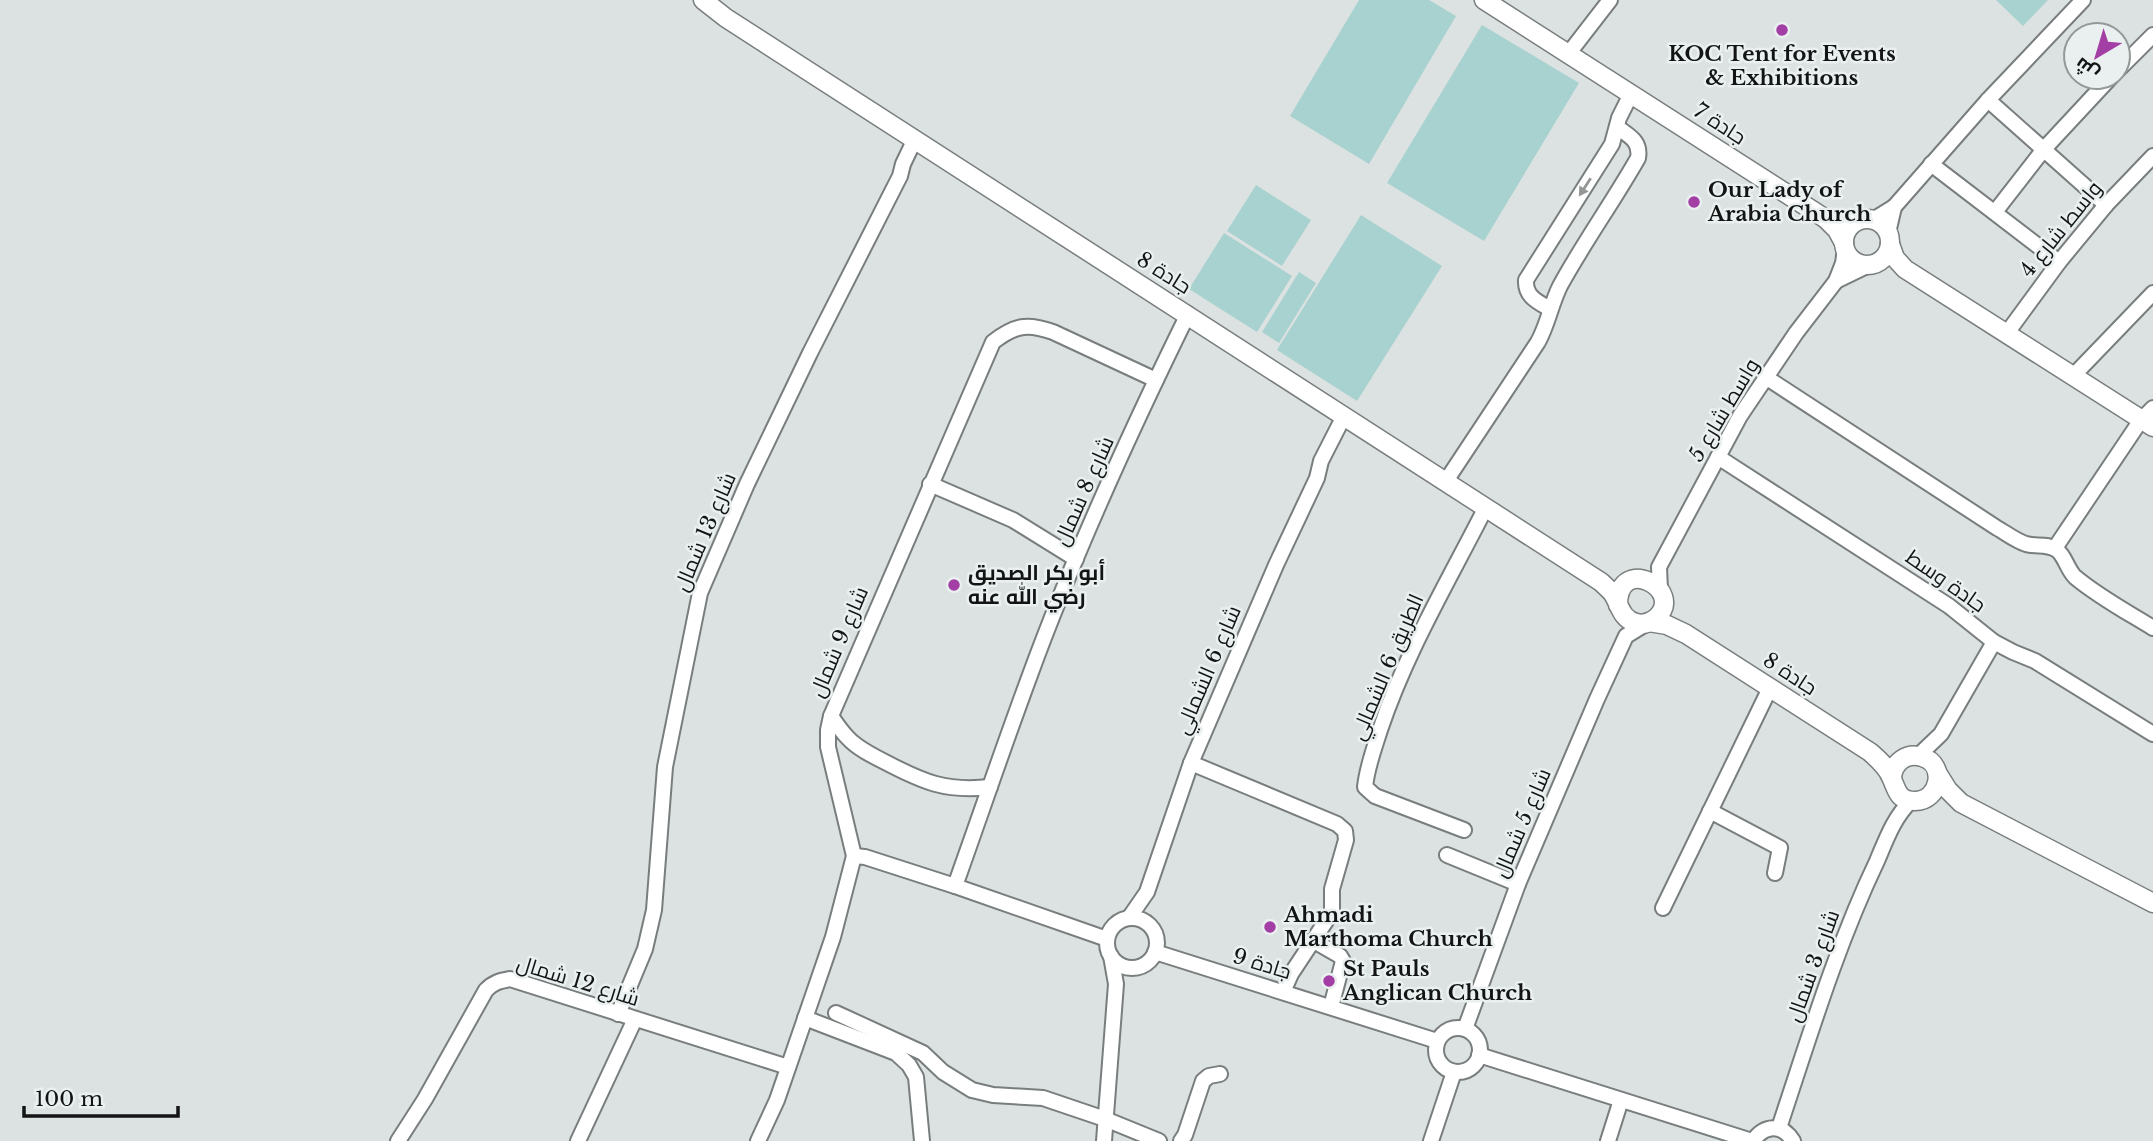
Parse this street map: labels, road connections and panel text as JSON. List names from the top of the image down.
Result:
{
  "streets": {
    "main road": ["جادة 7", "جادة 8"],
    "street": [
      "واسط شارع 4",
      "واسط شارع 5",
      "شارع 8 شمال",
      "شارع 13 شمال",
      "جادة وسط",
      "شارع 9 شمال",
      "الطريق 6 الشمالي",
      "شارع 6 الشمالي",
      "شارع 5 شمال",
      "جادة 9",
      "شارع 3 شمال",
      "شارع 12 شمال"
    ]
  },
  "crossings": [
    ["جادة 7", "واسط شارع 5"],
    ["جادة 8", "شارع 8 شمال"],
    ["جادة 8", "شارع 13 شمال"],
    ["جادة 8", "الطريق 6 الشمالي"],
    ["جادة 8", "شارع 6 الشمالي"],
    ["جادة 8", "شارع 3 شمال"],
    ["واسط شارع 5", "جادة وسط"],
    ["شارع 8 شمال", "شارع 9 شمال"],
    ["شارع 13 شمال", "شارع 12 شمال"],
    ["شارع 9 شمال", "شارع 12 شمال"],
    ["شارع 6 الشمالي", "جادة 9"],
    ["شارع 5 شمال", "جادة 9"]
  ],
  "places": [
    "KOC Tent for Events & Exhibitions",
    "Our Lady of Arabia Church",
    "أبو بكر الصديق رضي الله عنه",
    "Ahmadi Marthoma Church",
    "St Pauls Anglican Church"
  ],
  "scale_bar": "100 m",
  "north": "bottom left"
}
